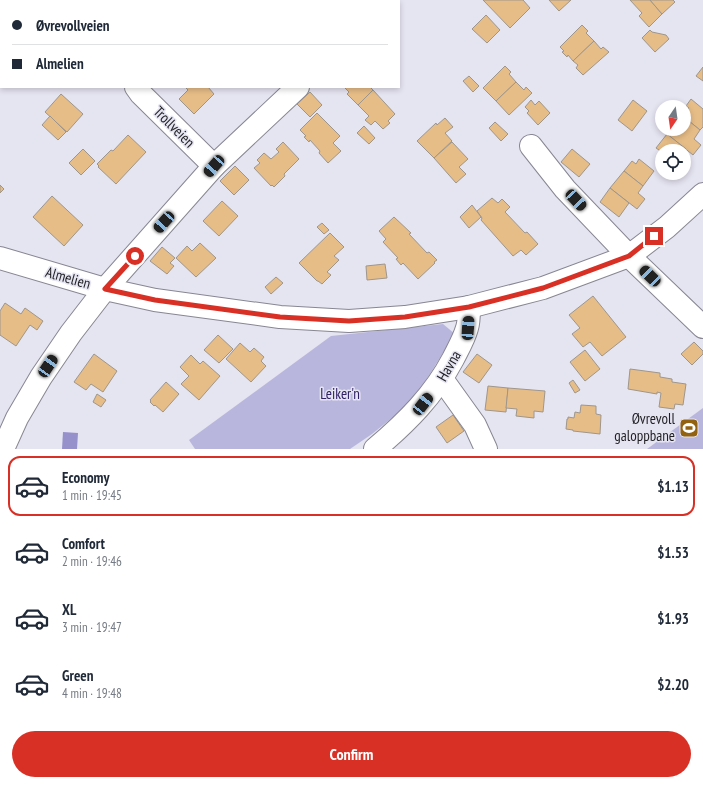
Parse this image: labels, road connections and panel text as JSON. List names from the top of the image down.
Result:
{
  "streets": {
    "street": ["Trollveien", "Almelien", "Havna"]
  },
  "crossings": [
    ["Almelien", "Havna"]
  ],
  "parks": ["Leiker'n"],
  "places": {
    "sports": ["Øvrevoll galoppbane"]
  },
  "north": "bottom",
  "page": {
    "banner": ["Øvrevollveien", "Almelien"],
    "list": [
      {
        "name": "Economy",
        "note": "1 min · 19:45",
        "value": "$1.13"
      },
      {
        "name": "Comfort",
        "note": "2 min · 19:46",
        "value": "$1.53"
      },
      {
        "name": "XL",
        "note": "3 min · 19:47",
        "value": "$1.93"
      },
      {
        "name": "Green",
        "note": "4 min · 19:48",
        "value": "$2.20"
      }
    ],
    "buttons": "Confirm"
  }
}
